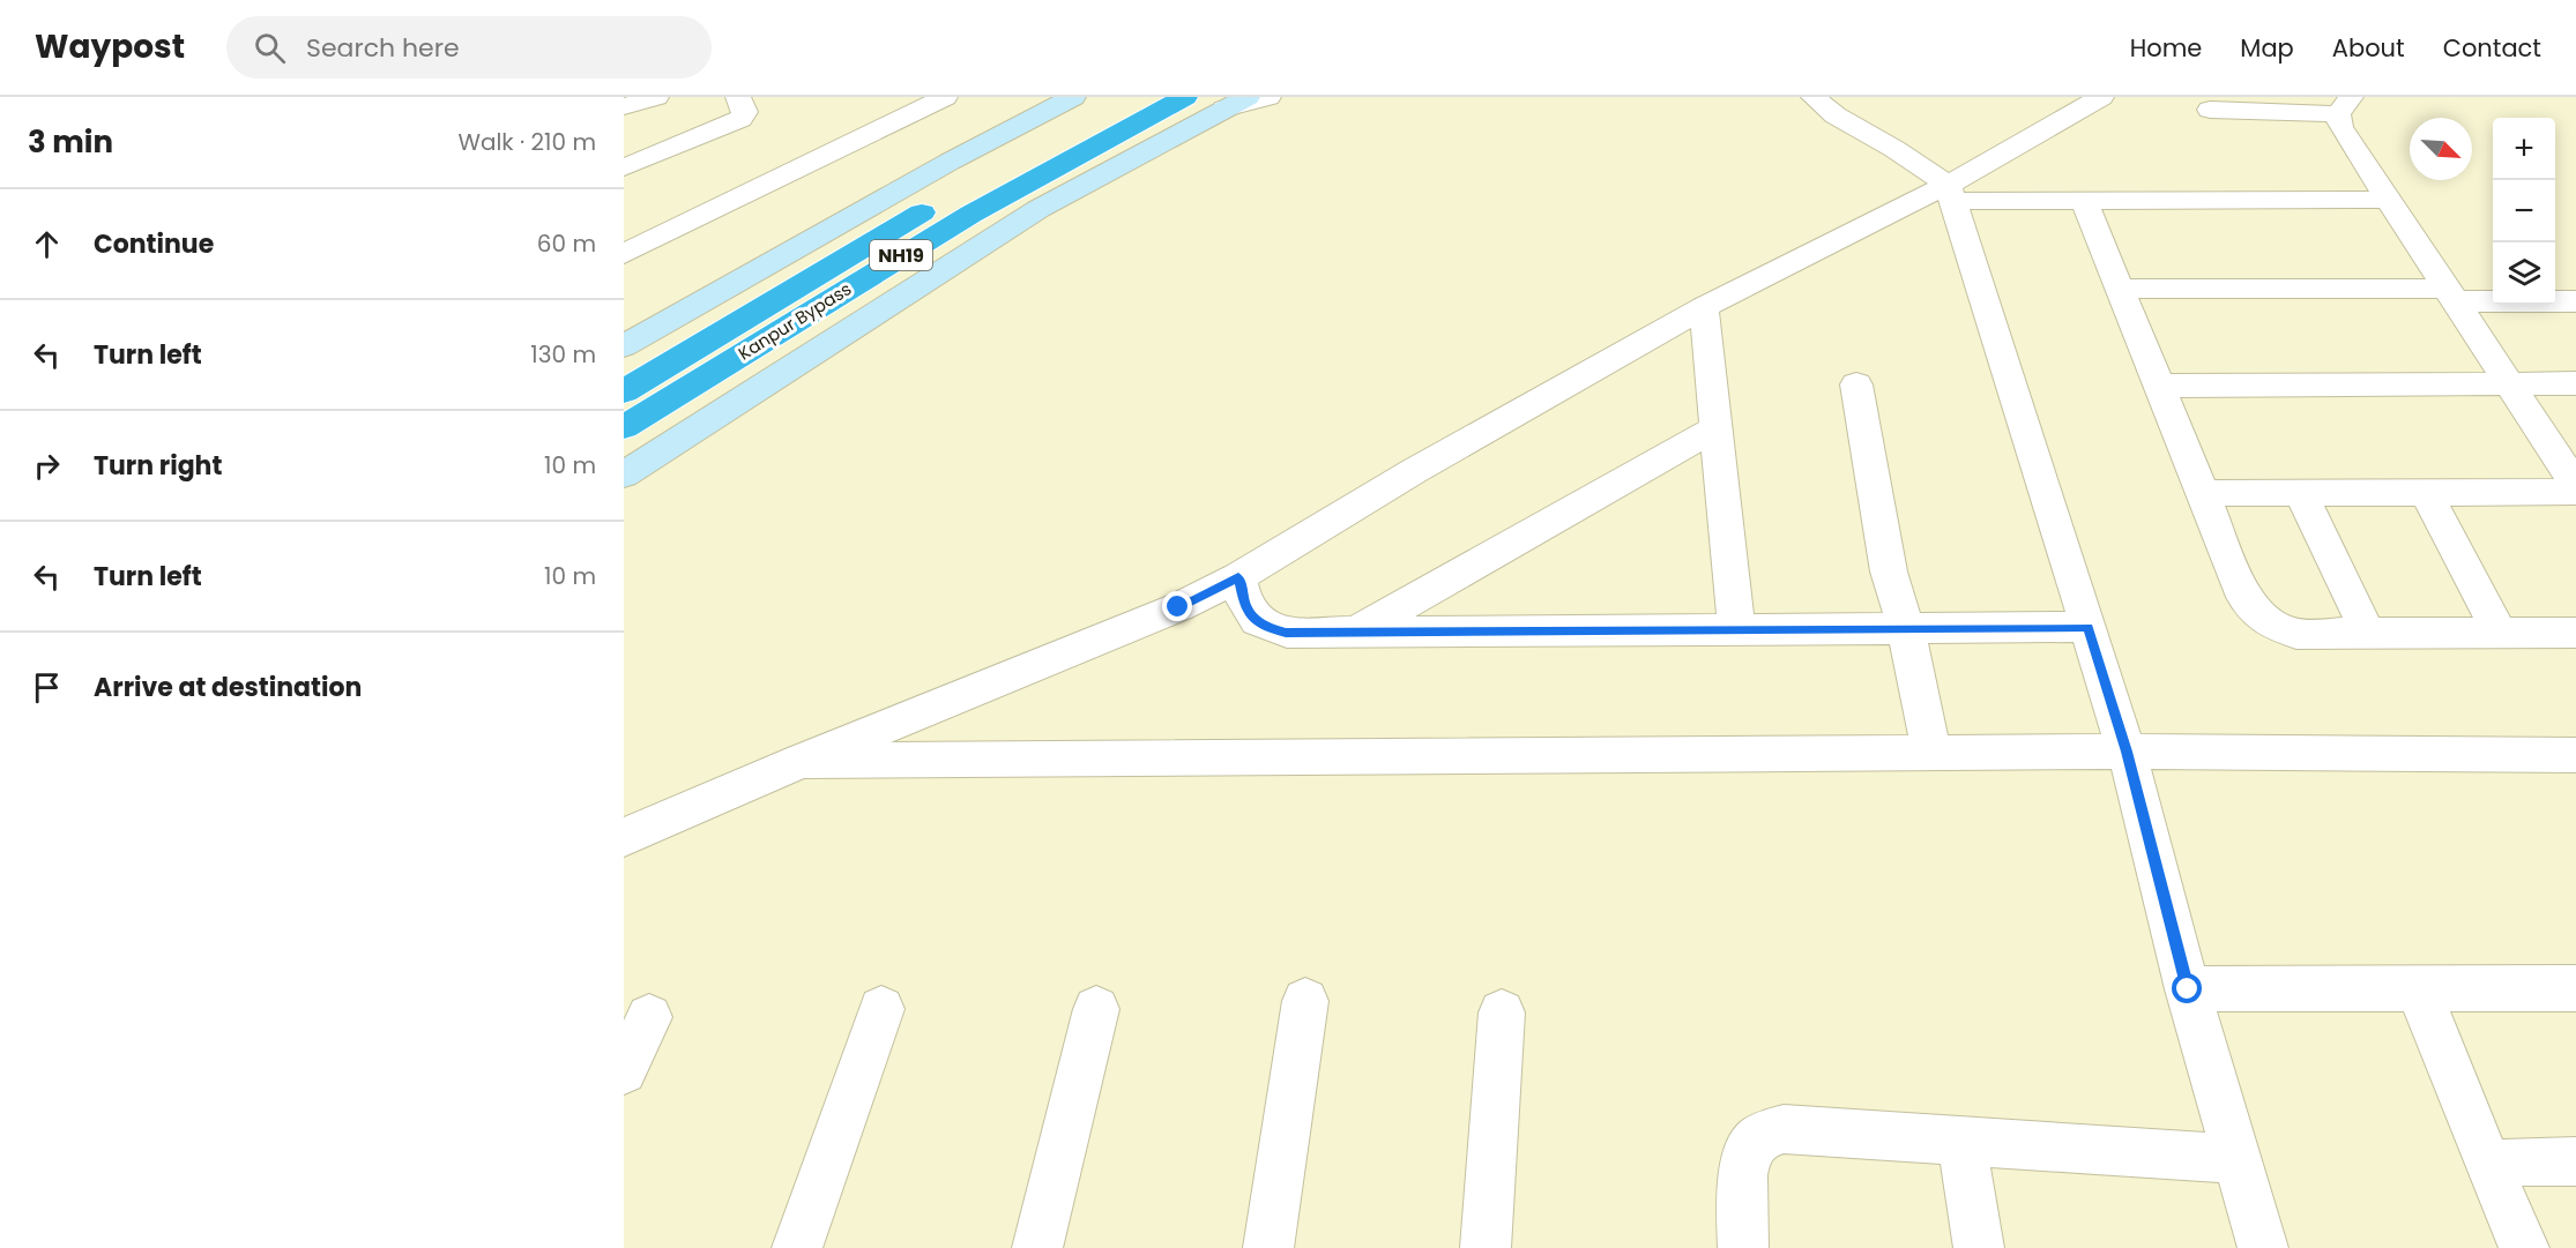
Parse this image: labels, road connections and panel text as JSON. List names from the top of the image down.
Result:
{
  "streets": {
    "highway": ["NH19", "Kanpur Bypass"]
  },
  "north": "bottom right",
  "page": {
    "header": "Waypost",
    "search": "Search here",
    "nav": [
      "Home",
      "Map",
      "About",
      "Contact"
    ],
    "heading": ["3 min", "Walk · 210 m"],
    "map_buttons": ["+", "−"],
    "list": [
      ["Continue", "60 m"],
      ["Turn left", "130 m"],
      ["Turn right", "10 m"],
      ["Turn left", "10 m"],
      "Arrive at destination"
    ]
  }
}
